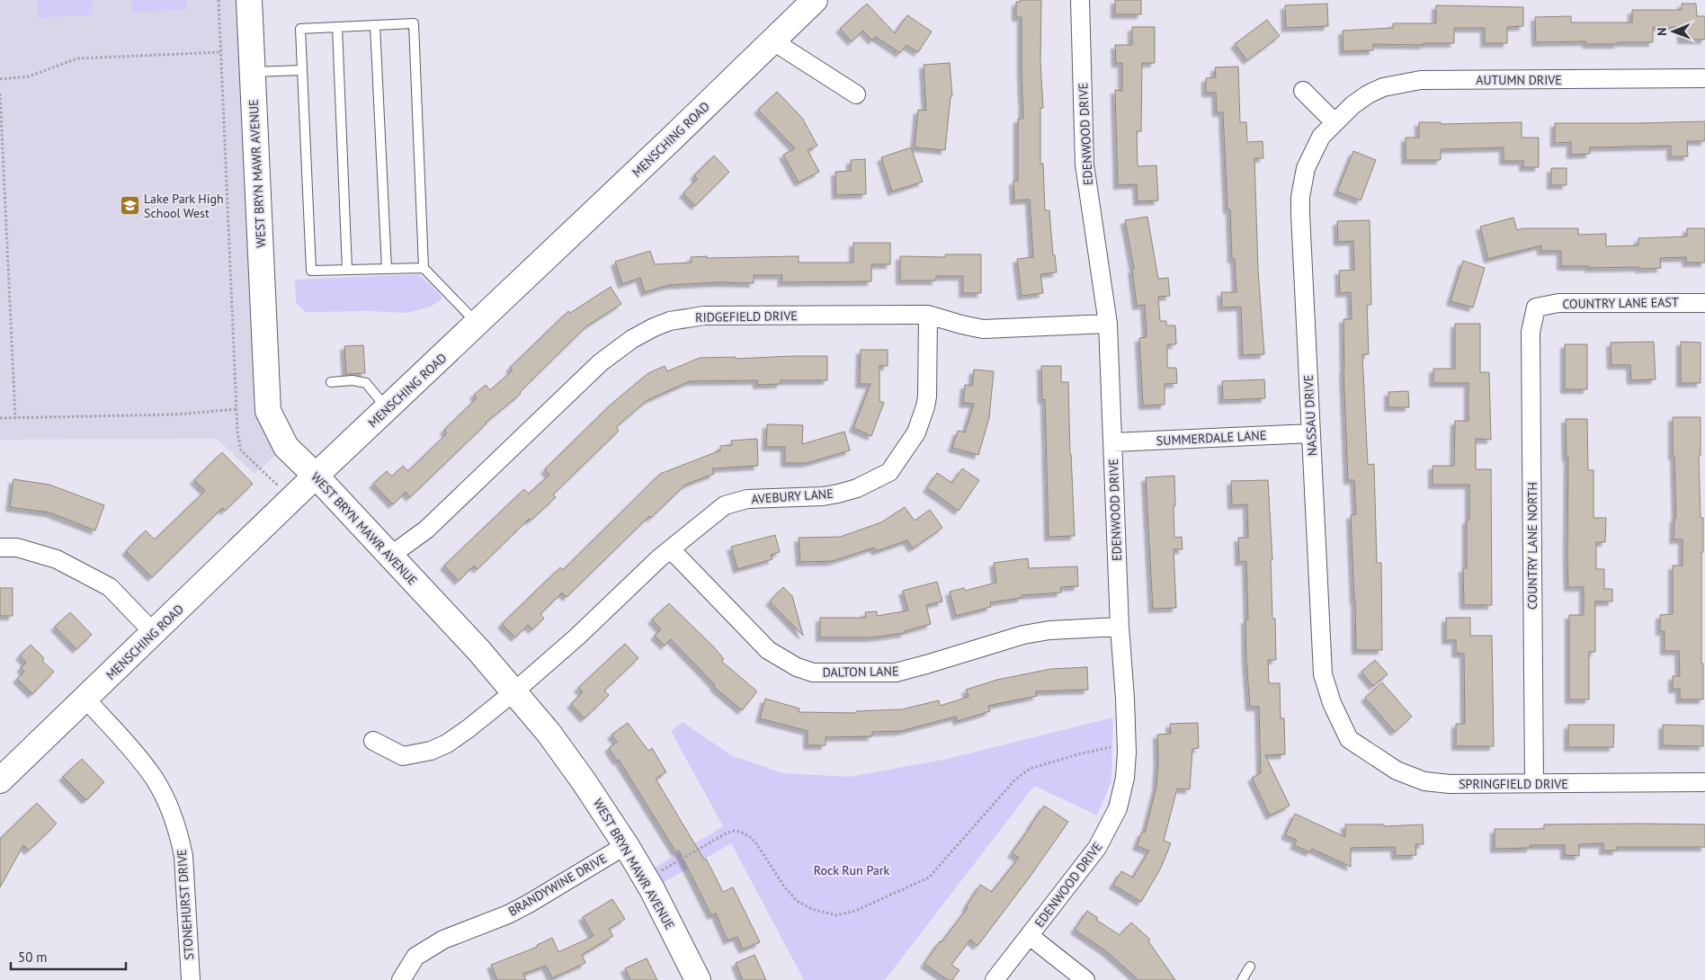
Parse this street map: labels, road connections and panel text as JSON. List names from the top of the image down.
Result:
{
  "streets": {
    "street": [
      "AUTUMN DRIVE",
      "EDENWOOD DRIVE",
      "MENSCHING ROAD",
      "WEST BRYN MAWR AVENUE",
      "COUNTRY LANE EAST",
      "RIDGEFIELD DRIVE",
      "NASSAU DRIVE",
      "SUMMERDALE LANE",
      "AVEBURY LANE",
      "COUNTRY LANE NORTH",
      "DALTON LANE",
      "SPRINGFIELD DRIVE",
      "BRANDYWINE DRIVE",
      "STONEHURST DRIVE"
    ]
  },
  "crossings": [
    ["AUTUMN DRIVE", "NASSAU DRIVE"],
    ["EDENWOOD DRIVE", "RIDGEFIELD DRIVE"],
    ["EDENWOOD DRIVE", "SUMMERDALE LANE"],
    ["EDENWOOD DRIVE", "DALTON LANE"],
    ["MENSCHING ROAD", "WEST BRYN MAWR AVENUE"],
    ["MENSCHING ROAD", "STONEHURST DRIVE"],
    ["WEST BRYN MAWR AVENUE", "RIDGEFIELD DRIVE"],
    ["WEST BRYN MAWR AVENUE", "AVEBURY LANE"],
    ["WEST BRYN MAWR AVENUE", "BRANDYWINE DRIVE"],
    ["COUNTRY LANE EAST", "COUNTRY LANE NORTH"],
    ["RIDGEFIELD DRIVE", "AVEBURY LANE"],
    ["NASSAU DRIVE", "SUMMERDALE LANE"],
    ["NASSAU DRIVE", "SPRINGFIELD DRIVE"],
    ["AVEBURY LANE", "DALTON LANE"],
    ["COUNTRY LANE NORTH", "SPRINGFIELD DRIVE"]
  ],
  "parks": ["Rock Run Park"],
  "places": {
    "school or university": ["Lake Park High School West"]
  },
  "scale_bar": "50 m",
  "north": "left"
}
